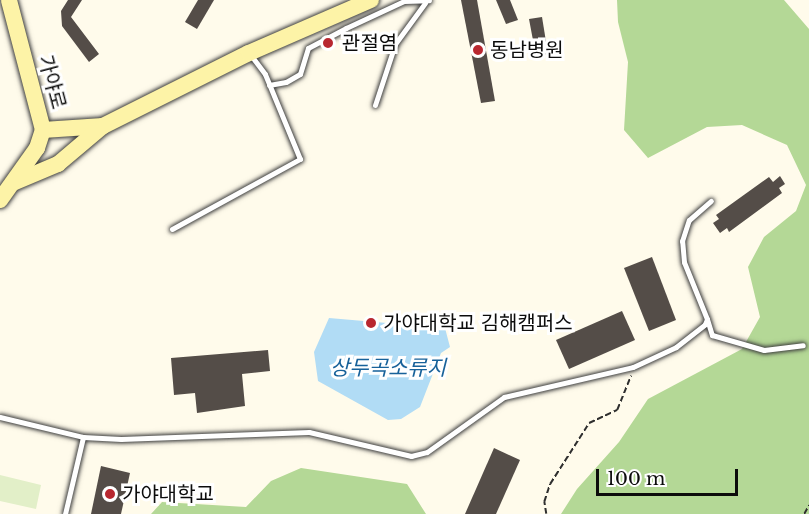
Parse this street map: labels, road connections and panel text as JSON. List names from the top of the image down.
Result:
{
  "streets": {
    "street": ["가야로"]
  },
  "water": ["상두곡소류지"],
  "places": [
    "관절염",
    "동남병원",
    "가야대학교 김해캠퍼스",
    "가야대학교"
  ],
  "scale_bar": "100 m"
}
